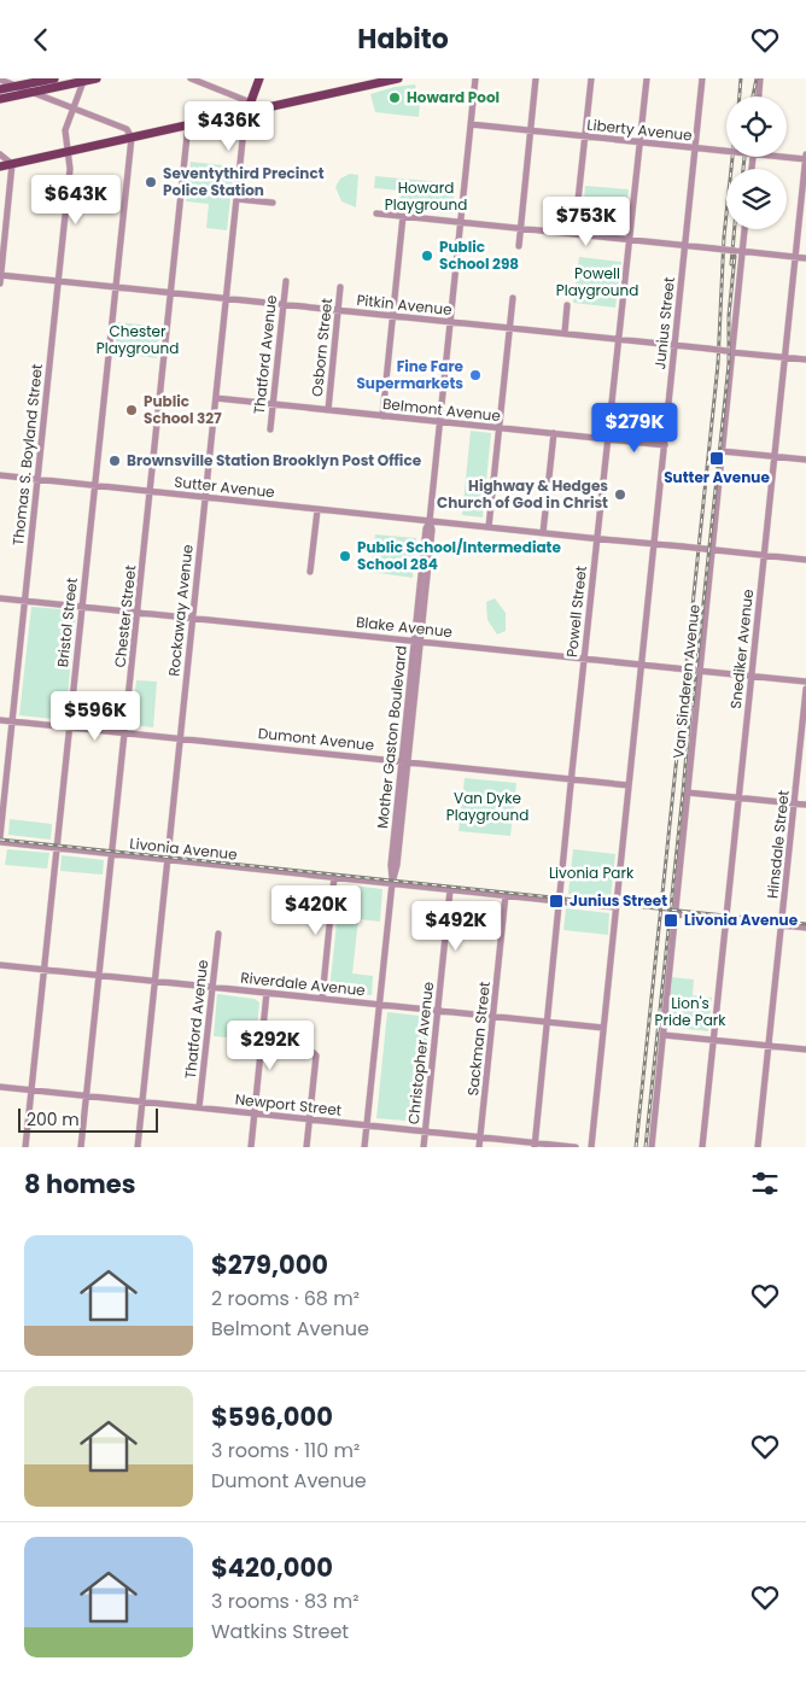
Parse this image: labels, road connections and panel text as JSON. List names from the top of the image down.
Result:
{
  "streets": {
    "main road": ["Rockaway Avenue"],
    "street": [
      "Liberty Avenue",
      "Pitkin Avenue",
      "Junius Street",
      "Osborn Street",
      "Thatford Avenue",
      "Belmont Avenue",
      "Thomas S. Boyland Street",
      "Sutter Avenue",
      "Powell Street",
      "Chester Street",
      "Bristol Street",
      "Blake Avenue",
      "Snediker Avenue",
      "Van Sinderen Avenue",
      "Mother Gaston Boulevard",
      "Dumont Avenue",
      "Hinsdale Street",
      "Livonia Avenue",
      "Riverdale Avenue",
      "Sackman Street",
      "Christopher Avenue",
      "Newport Street"
    ]
  },
  "crossings": [
    ["Liberty Avenue", "Junius Street"],
    ["Liberty Avenue", "Powell Street"],
    ["Liberty Avenue", "Snediker Avenue"],
    ["Liberty Avenue", "Mother Gaston Boulevard"],
    ["Pitkin Avenue", "Junius Street"],
    ["Pitkin Avenue", "Osborn Street"],
    ["Pitkin Avenue", "Thatford Avenue"],
    ["Pitkin Avenue", "Thomas S. Boyland Street"],
    ["Pitkin Avenue", "Rockaway Avenue"],
    ["Pitkin Avenue", "Powell Street"],
    ["Pitkin Avenue", "Chester Street"],
    ["Pitkin Avenue", "Bristol Street"],
    ["Pitkin Avenue", "Snediker Avenue"],
    ["Pitkin Avenue", "Van Sinderen Avenue"],
    ["Pitkin Avenue", "Mother Gaston Boulevard"],
    ["Junius Street", "Belmont Avenue"],
    ["Junius Street", "Sutter Avenue"],
    ["Junius Street", "Blake Avenue"],
    ["Junius Street", "Dumont Avenue"],
    ["Junius Street", "Livonia Avenue"],
    ["Junius Street", "Riverdale Avenue"],
    ["Osborn Street", "Belmont Avenue"],
    ["Thatford Avenue", "Belmont Avenue"],
    ["Thatford Avenue", "Riverdale Avenue"],
    ["Thatford Avenue", "Newport Street"],
    ["Belmont Avenue", "Rockaway Avenue"],
    ["Belmont Avenue", "Powell Street"],
    ["Belmont Avenue", "Mother Gaston Boulevard"],
    ["Thomas S. Boyland Street", "Sutter Avenue"],
    ["Thomas S. Boyland Street", "Blake Avenue"],
    ["Thomas S. Boyland Street", "Dumont Avenue"],
    ["Sutter Avenue", "Rockaway Avenue"],
    ["Sutter Avenue", "Powell Street"],
    ["Sutter Avenue", "Chester Street"],
    ["Sutter Avenue", "Bristol Street"],
    ["Sutter Avenue", "Snediker Avenue"],
    ["Sutter Avenue", "Van Sinderen Avenue"],
    ["Sutter Avenue", "Mother Gaston Boulevard"],
    ["Rockaway Avenue", "Blake Avenue"],
    ["Rockaway Avenue", "Dumont Avenue"],
    ["Rockaway Avenue", "Livonia Avenue"],
    ["Rockaway Avenue", "Riverdale Avenue"],
    ["Rockaway Avenue", "Newport Street"],
    ["Powell Street", "Blake Avenue"],
    ["Powell Street", "Dumont Avenue"],
    ["Powell Street", "Livonia Avenue"],
    ["Powell Street", "Riverdale Avenue"],
    ["Powell Street", "Newport Street"],
    ["Chester Street", "Blake Avenue"],
    ["Chester Street", "Dumont Avenue"],
    ["Chester Street", "Livonia Avenue"],
    ["Chester Street", "Riverdale Avenue"],
    ["Chester Street", "Newport Street"],
    ["Bristol Street", "Blake Avenue"],
    ["Bristol Street", "Dumont Avenue"],
    ["Bristol Street", "Livonia Avenue"],
    ["Bristol Street", "Riverdale Avenue"],
    ["Bristol Street", "Newport Street"],
    ["Blake Avenue", "Snediker Avenue"],
    ["Blake Avenue", "Van Sinderen Avenue"],
    ["Blake Avenue", "Mother Gaston Boulevard"],
    ["Mother Gaston Boulevard", "Dumont Avenue"],
    ["Mother Gaston Boulevard", "Livonia Avenue"],
    ["Mother Gaston Boulevard", "Riverdale Avenue"],
    ["Mother Gaston Boulevard", "Newport Street"],
    ["Livonia Avenue", "Sackman Street"],
    ["Livonia Avenue", "Christopher Avenue"],
    ["Riverdale Avenue", "Sackman Street"],
    ["Riverdale Avenue", "Christopher Avenue"],
    ["Sackman Street", "Newport Street"],
    ["Christopher Avenue", "Newport Street"]
  ],
  "parks": [
    "Howard Playground",
    "Powell Playground",
    "Chester Playground",
    "Van Dyke Playground",
    "Livonia Park",
    "Lion's Pride Park"
  ],
  "places": {
    "other": [
      "Howard Pool",
      "Seventythird Precinct Police Station",
      "Public School 298",
      "Fine Fare Supermarkets",
      "Public School 327",
      "Brownsville Station Brooklyn Post Office",
      "Highway & Hedges Church of God in Christ",
      "Public School/Intermediate School 284"
    ],
    "transit": ["Sutter Avenue", "Junius Street", "Livonia Avenue"]
  },
  "scale_bar": "200 m",
  "page": {
    "header": "Habito",
    "price": [
      "$436K",
      "$643K",
      "$753K",
      "$279K",
      "$596K",
      "$420K",
      "$492K",
      "$292K"
    ],
    "scale": "200 m",
    "heading": "8 homes",
    "list": [
      {
        "name": "$279,000",
        "note": "2 rooms · 68 m² · Belmont Avenue"
      },
      {
        "name": "$596,000",
        "note": "3 rooms · 110 m² · Dumont Avenue"
      },
      {
        "name": "$420,000",
        "note": "3 rooms · 83 m² · Watkins Street"
      }
    ]
  }
}
